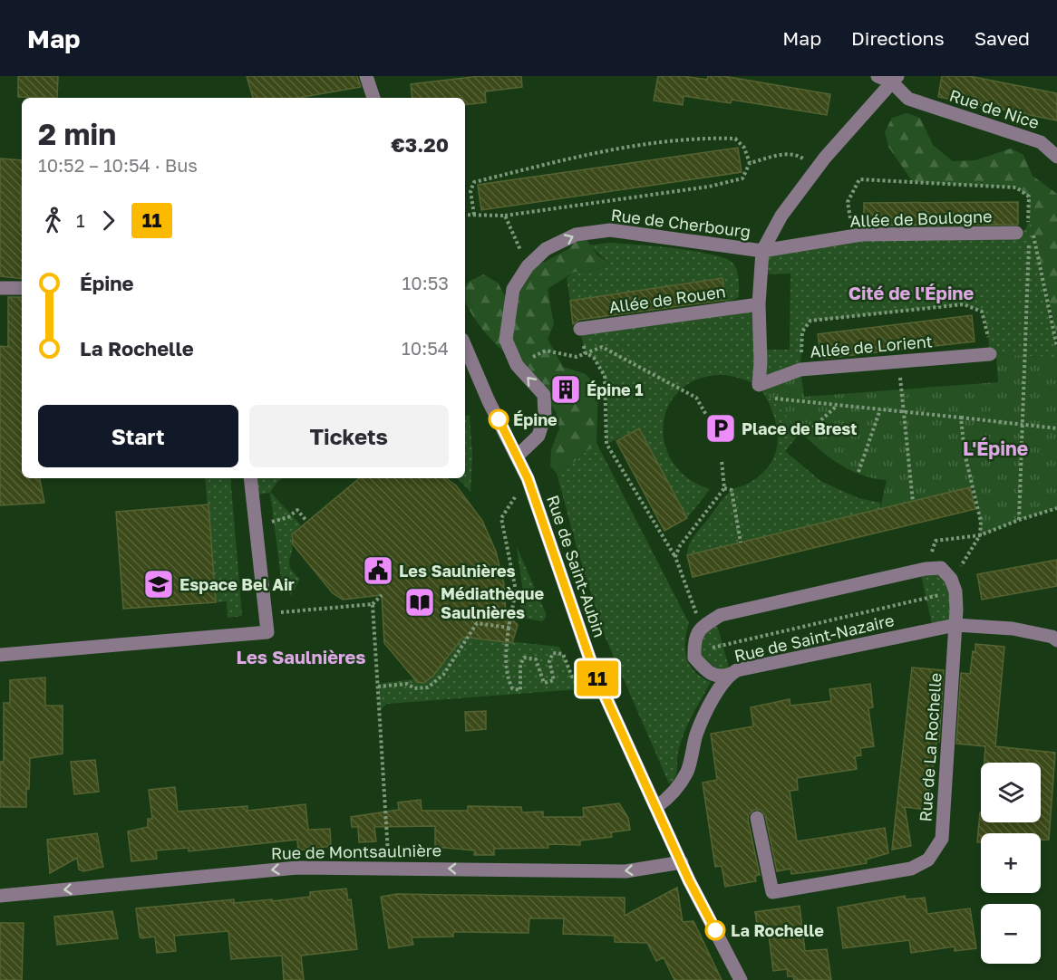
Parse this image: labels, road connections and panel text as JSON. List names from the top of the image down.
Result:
{
  "streets": {
    "street": [
      "Rue de Nice",
      "Allée de Boulogne",
      "Rue de Cherbourg",
      "Allée de Rouen",
      "Allée de Lorient",
      "Rue de Saint-Aubin",
      "Rue de Saint-Nazaire",
      "Rue de La Rochelle",
      "Rue de Montsaulnière"
    ]
  },
  "crossings": [
    ["Allée de Boulogne", "Rue de Cherbourg"],
    ["Rue de Cherbourg", "Rue de Saint-Aubin"],
    ["Allée de Rouen", "Allée de Lorient"],
    ["Rue de Saint-Aubin", "Rue de Saint-Nazaire"],
    ["Rue de Saint-Aubin", "Rue de Montsaulnière"],
    ["Rue de Saint-Nazaire", "Rue de La Rochelle"]
  ],
  "one_way": ["Rue de Montsaulnière"],
  "districts": ["Cité de l'Épine", "L'Épine", "Les Saulnières"],
  "places": {
    "building": ["Épine 1"],
    "other": ["Épine", "La Rochelle"],
    "parking": ["Place de Brest"],
    "public building": ["Les Saulnières"],
    "school or university": ["Espace Bel Air"],
    "library": ["Médiathèque Saulnières"]
  },
  "lines": ["bus line 11"],
  "page": {
    "header": "Map",
    "nav": ["Map", "Directions", "Saved"],
    "on_map": "11",
    "heading": ["2 min", "10:52 – 10:54 · Bus", "€3.20"],
    "legs": ["1", "11"],
    "list": [
      {
        "name": "Épine",
        "value": "10:53"
      },
      {
        "name": "La Rochelle",
        "value": "10:54"
      }
    ],
    "buttons": ["Start", "Tickets"],
    "map_buttons": ["+", "−"]
  }
}
